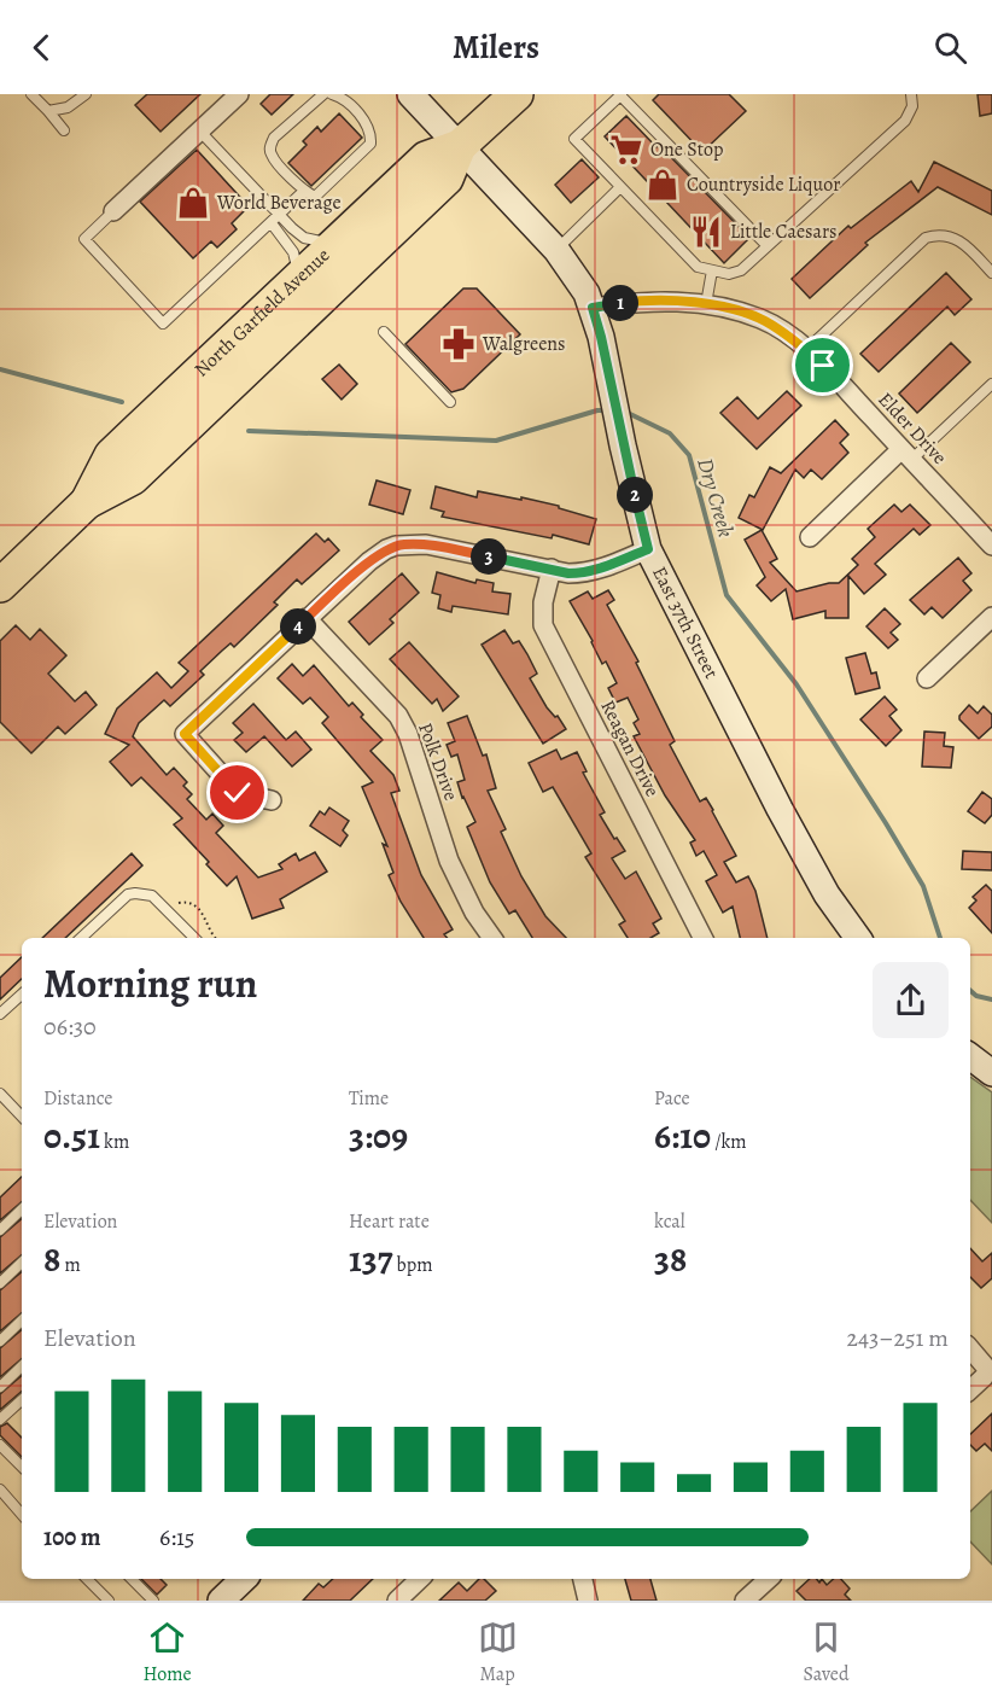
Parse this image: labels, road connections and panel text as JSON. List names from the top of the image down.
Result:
{
  "streets": {
    "highway": ["North Garfield Avenue"],
    "main road": ["East 37th Street"],
    "street": ["Elder Drive", "Reagan Drive", "Polk Drive"]
  },
  "crossings": [
    ["North Garfield Avenue", "East 37th Street"],
    ["Elder Drive", "East 37th Street"]
  ],
  "water": ["Dry Creek"],
  "places": {
    "supermarket": ["One Stop"],
    "shop": ["Countryside Liquor", "World Beverage"],
    "restaurant": ["Little Caesars"],
    "pharmacy": ["Walgreens"]
  },
  "page": {
    "header": "Milers",
    "pins": [
      "1",
      "2",
      "3",
      "4"
    ],
    "heading": ["Morning run", "06:30"],
    "stats": [
      ["Distance", "0.51 km"],
      ["Time", "3:09"],
      ["Pace", "6:10 /km"],
      ["Elevation", "8 m"],
      ["Heart rate", "137 bpm"],
      ["kcal", "38"]
    ],
    "chart": ["Elevation", "243–251 m"],
    "list": [
      {
        "name": "100 m",
        "note": "6:15"
      }
    ],
    "tabs": ["Home", "Map", "Saved"]
  }
}
